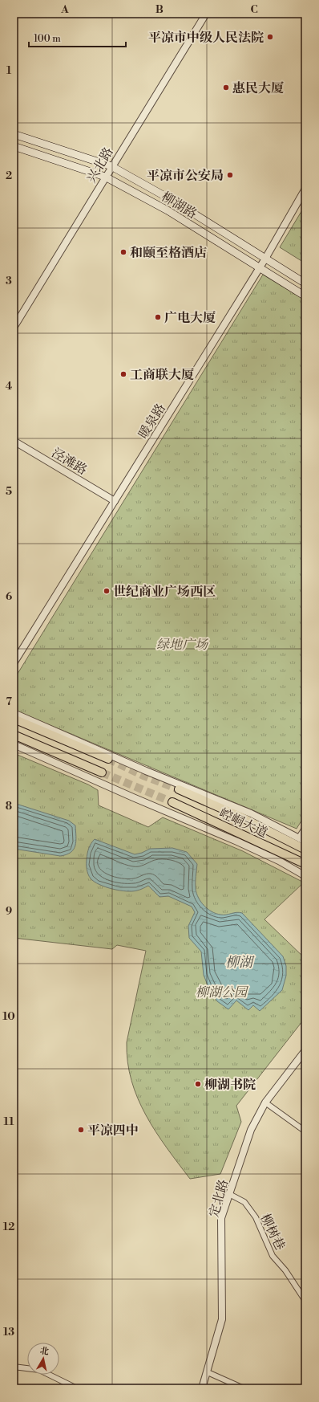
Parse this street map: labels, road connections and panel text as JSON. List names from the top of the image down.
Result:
{
  "streets": {
    "main road": ["柳湖路", "崆峒大道"],
    "street": [
      "兴北路",
      "暖泉路",
      "泾滩路",
      "定北路",
      "柳树巷"
    ]
  },
  "crossings": [
    ["兴北路", "柳湖路"],
    ["柳湖路", "暖泉路"],
    ["暖泉路", "泾滩路"],
    ["定北路", "柳树巷"]
  ],
  "water": ["柳湖"],
  "parks": ["绿地广场", "柳湖公园"],
  "places": [
    "平凉市中级人民法院",
    "惠民大厦",
    "平凉市公安局",
    "和颐至格酒店",
    "广电大厦",
    "工商联大厦",
    "世纪商业广场西区",
    "柳湖书院",
    "平凉四中"
  ],
  "scale_bar": "100 m",
  "north": "top",
  "grid": {
    "columns": ["A", "B", "C"],
    "rows": [
      "1",
      "2",
      "3",
      "4",
      "5",
      "6",
      "7",
      "8",
      "9",
      "10",
      "11",
      "12",
      "13"
    ]
  }
}
